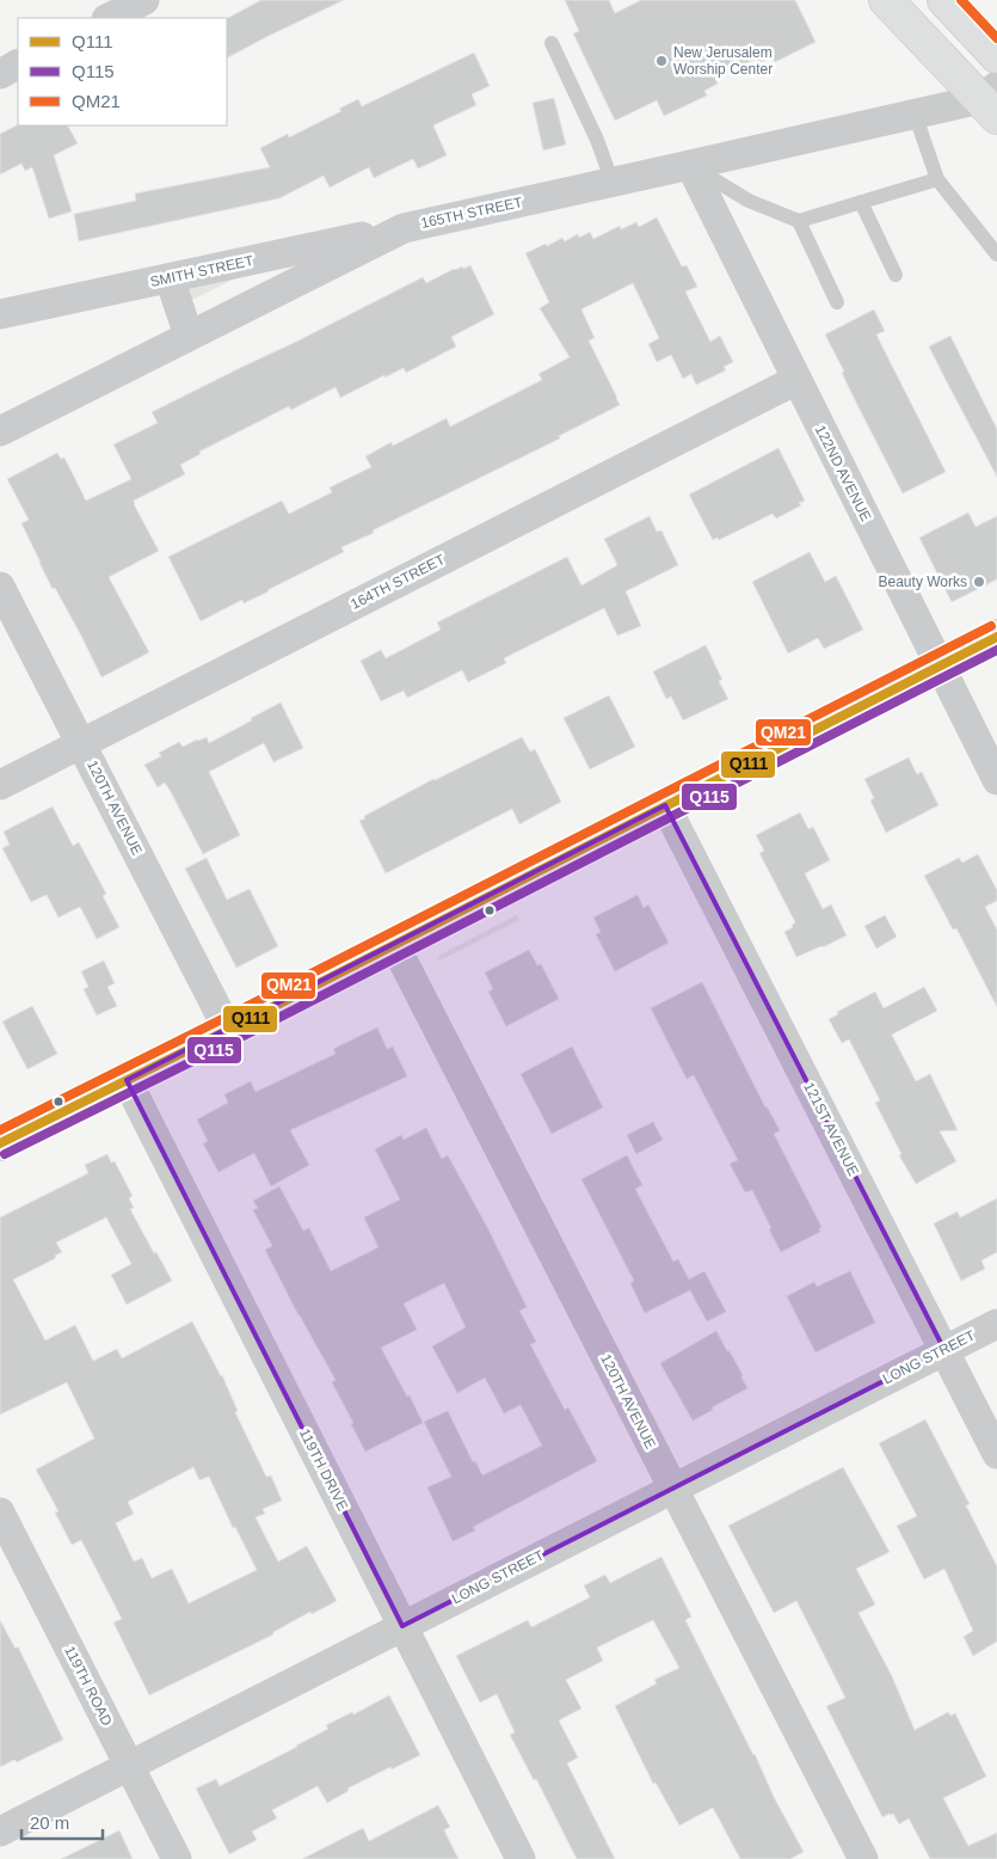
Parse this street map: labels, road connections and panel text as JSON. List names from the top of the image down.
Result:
{
  "streets": {
    "street": [
      "165TH STREET",
      "SMITH STREET",
      "122ND AVENUE",
      "164TH STREET",
      "120TH AVENUE",
      "121ST AVENUE",
      "LONG STREET",
      "119TH DRIVE",
      "119TH ROAD"
    ]
  },
  "crossings": [
    ["165TH STREET", "SMITH STREET"],
    ["165TH STREET", "122ND AVENUE"],
    ["122ND AVENUE", "164TH STREET"],
    ["164TH STREET", "120TH AVENUE"],
    ["120TH AVENUE", "LONG STREET"],
    ["121ST AVENUE", "LONG STREET"],
    ["LONG STREET", "119TH DRIVE"],
    ["LONG STREET", "119TH ROAD"]
  ],
  "places": ["New Jerusalem Worship Center", "Beauty Works"],
  "lines": ["transit line QM21", "transit line Q111", "transit line Q115"],
  "legend": ["Q111", "Q115", "QM21"],
  "scale_bar": "20 m"
}
